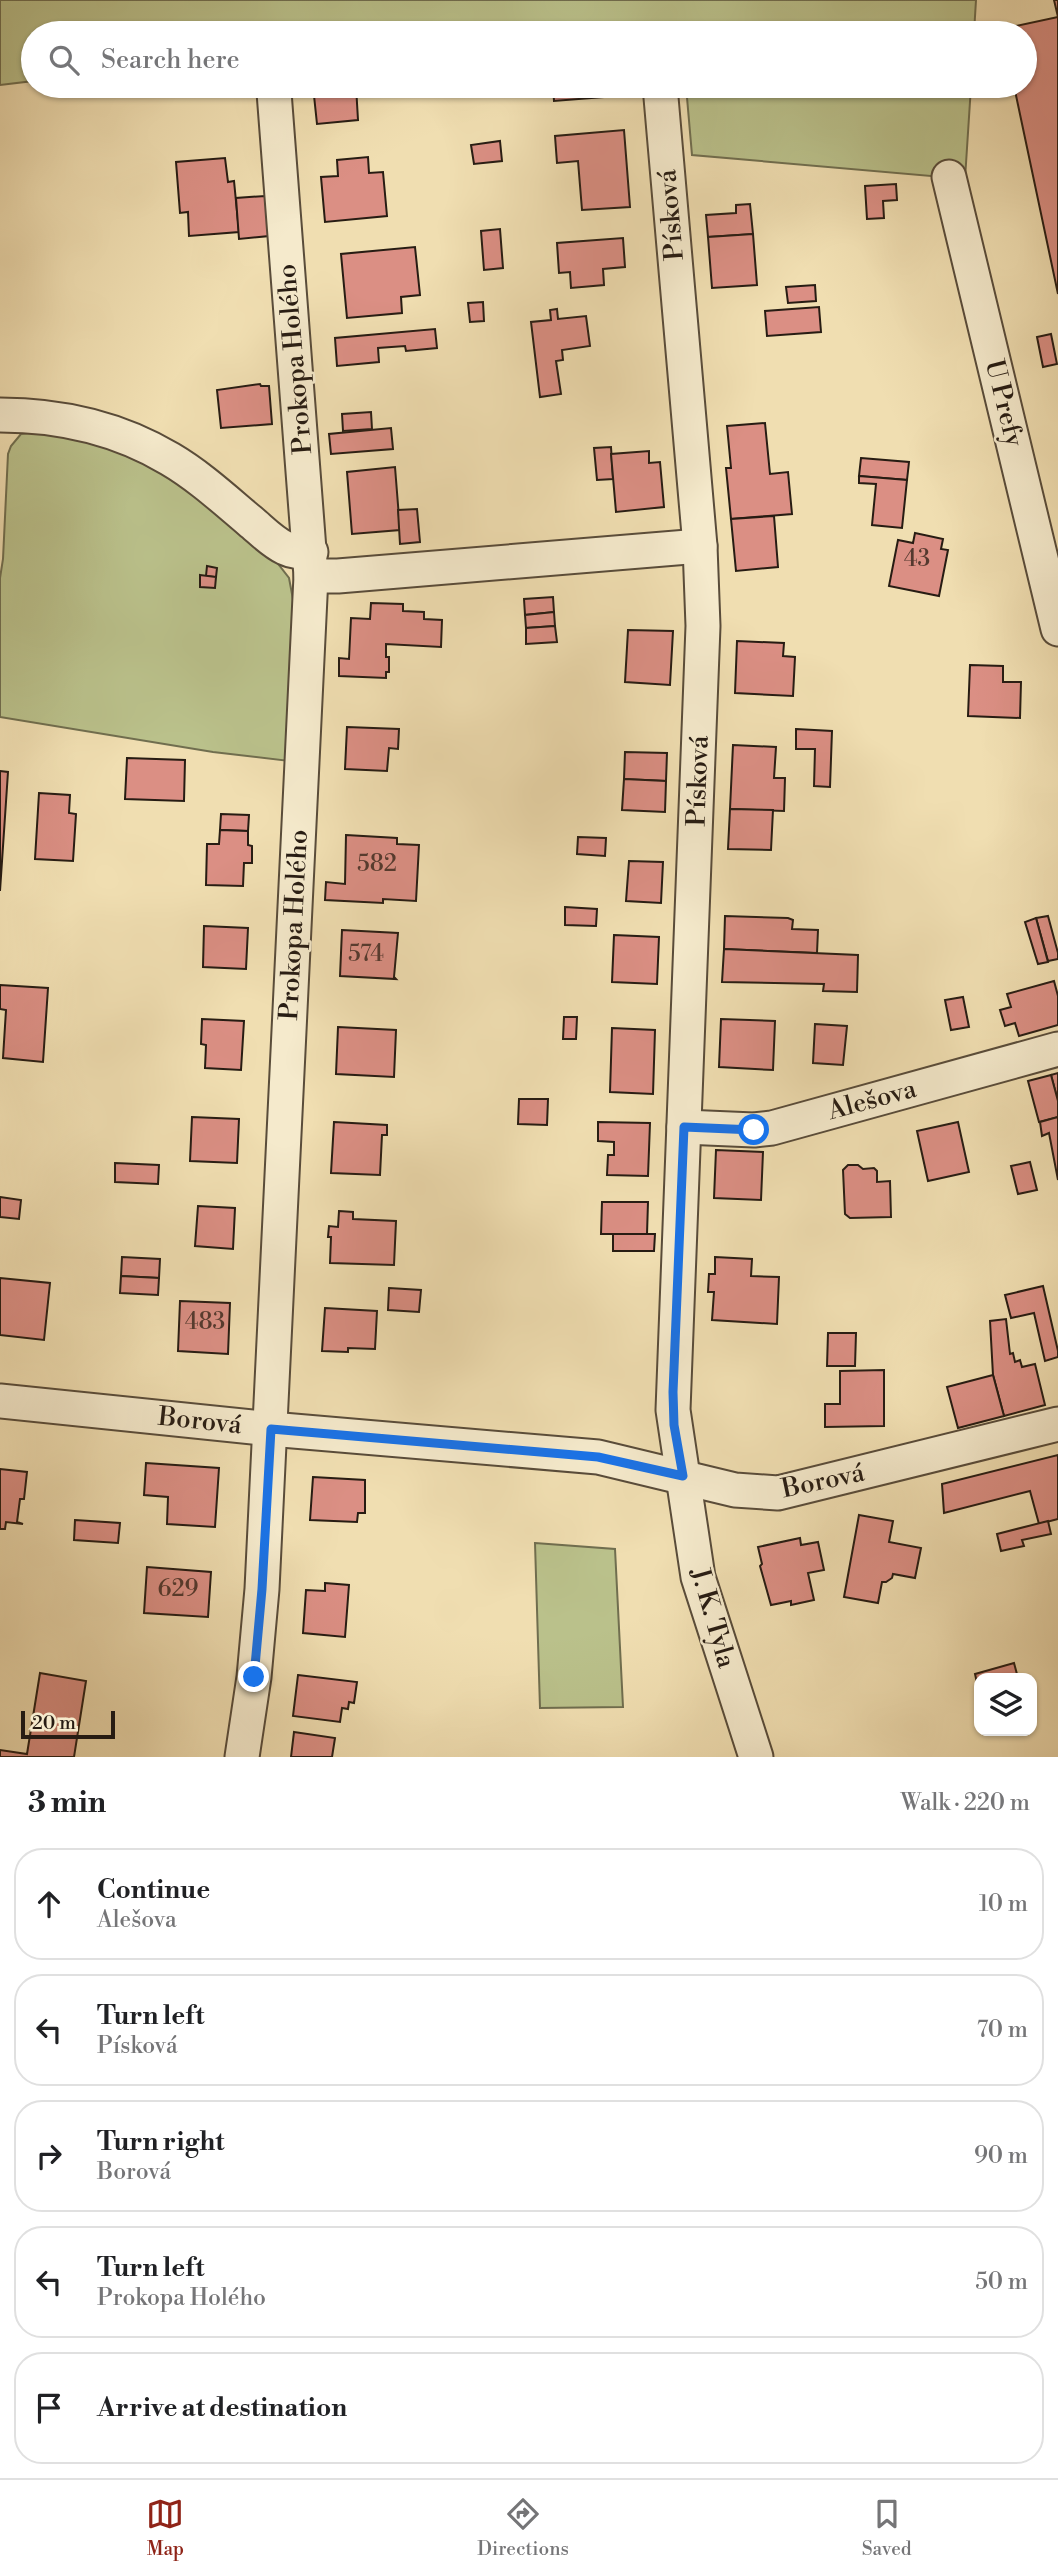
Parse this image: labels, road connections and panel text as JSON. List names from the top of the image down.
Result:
{
  "streets": {
    "street": [
      "Písková",
      "Prokopa Holého",
      "U Prefy",
      "Alešova",
      "Borová",
      "J. K. Tyla"
    ]
  },
  "crossings": [
    ["Písková", "Alešova"],
    ["Písková", "Borová"],
    ["Písková", "J. K. Tyla"],
    ["Prokopa Holého", "Borová"],
    ["Borová", "J. K. Tyla"]
  ],
  "house_numbers": [
    "43",
    "582",
    "574",
    "483",
    "629"
  ],
  "scale_bar": "20 m",
  "page": {
    "search": "Search here",
    "scale": "20 m",
    "heading": ["3 min", "Walk · 220 m"],
    "list": [
      ["Continue", "Alešova", "10 m"],
      ["Turn left", "Písková", "70 m"],
      ["Turn right", "Borová", "90 m"],
      ["Turn left", "Prokopa Holého", "50 m"],
      "Arrive at destination"
    ],
    "nav": ["Map", "Directions", "Saved"]
  }
}
